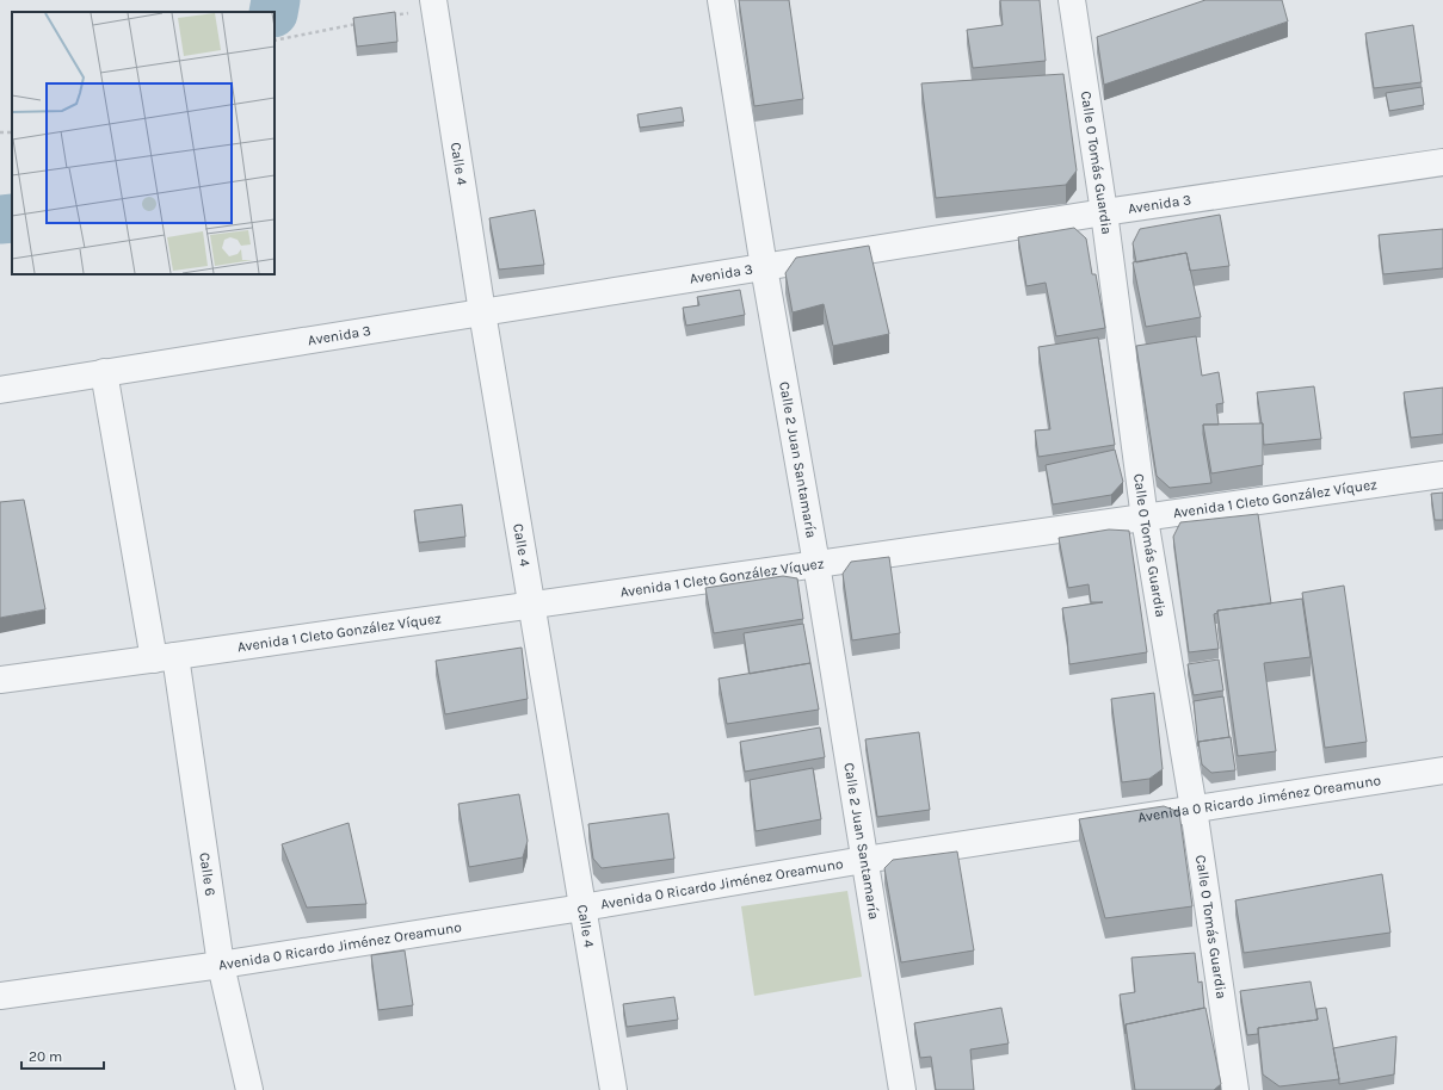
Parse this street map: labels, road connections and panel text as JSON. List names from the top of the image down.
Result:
{
  "streets": {
    "street": [
      "Calle 0 Tomás Guardia",
      "Calle 4",
      "Avenida 3",
      "Calle 2 Juan Santamaría",
      "Avenida 1 Cleto González Víquez",
      "Avenida 0 Ricardo Jiménez Oreamuno",
      "Calle 6"
    ]
  },
  "crossings": [
    ["Calle 0 Tomás Guardia", "Avenida 3"],
    ["Calle 0 Tomás Guardia", "Avenida 1 Cleto González Víquez"],
    ["Calle 0 Tomás Guardia", "Avenida 0 Ricardo Jiménez Oreamuno"],
    ["Calle 4", "Avenida 3"],
    ["Calle 4", "Avenida 1 Cleto González Víquez"],
    ["Calle 4", "Avenida 0 Ricardo Jiménez Oreamuno"],
    ["Avenida 3", "Calle 2 Juan Santamaría"],
    ["Avenida 3", "Calle 6"],
    ["Calle 2 Juan Santamaría", "Avenida 1 Cleto González Víquez"],
    ["Calle 2 Juan Santamaría", "Avenida 0 Ricardo Jiménez Oreamuno"],
    ["Avenida 1 Cleto González Víquez", "Calle 6"],
    ["Avenida 0 Ricardo Jiménez Oreamuno", "Calle 6"]
  ],
  "scale_bar": "20 m"
}
